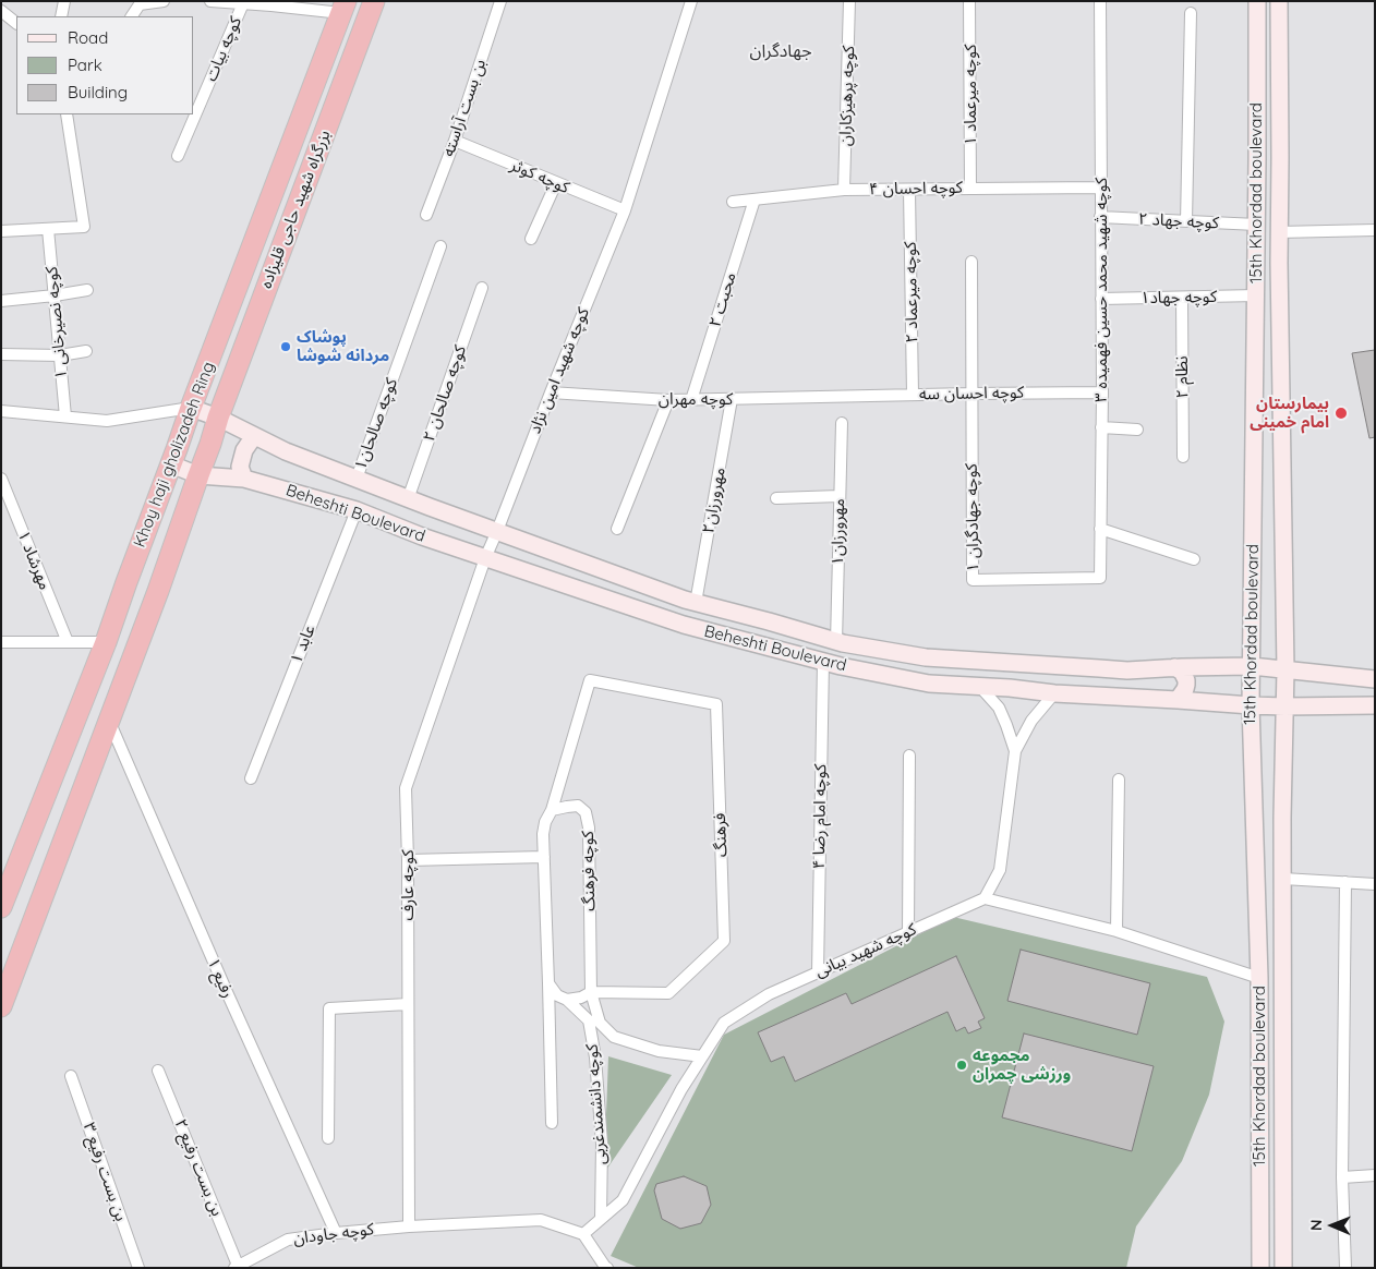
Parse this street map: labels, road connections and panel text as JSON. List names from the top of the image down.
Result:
{
  "streets": {
    "highway": ["بزرگراه شهید حاجی قلیزاده", "Khoy haji gholizadeh Ring"],
    "main road": ["15th Khordad boulevard", "Beheshti Boulevard"],
    "street": [
      "کوچه بیات",
      "کوچه میرعماد ۱",
      "کوچه پرهیزکاران",
      "بن بست آراسته",
      "کوچه کوثر",
      "کوچه احسان ۴",
      "کوچه جهاد ۲",
      "کوچه شهید محمد حسین فهمیده ۳",
      "کوچه میرعماد ۲",
      "کوچه جهاد۱",
      "محبت ۲",
      "کوچه نصیرخانی ۱",
      "کوچه شهید امین نژاد",
      "نظام ۲",
      "کوچه صالحان ۲",
      "کوچه احسان سه",
      "کوچه مهران",
      "کوچه صالحان۱",
      "مهرورزان۲",
      "کوچه جهادگران ۱",
      "مهرورزان۱",
      "مهرشاد ۱",
      "عابد ۱",
      "کوچه امام رضا ۴",
      "فرهنگ",
      "کوچه فرهنگ",
      "کوچه عارف",
      "کوچه شهید بیانی",
      "رفیع ۱",
      "کوچه دانشمندغربی",
      "بن بست رفیع ۲",
      "بن بست رفیع ۳",
      "کوچه جاودان"
    ]
  },
  "crossings": [
    ["کوچه میرعماد ۱", "کوچه احسان ۴"],
    ["کوچه پرهیزکاران", "کوچه احسان ۴"],
    ["بن بست آراسته", "کوچه کوثر"],
    ["کوچه کوثر", "کوچه شهید امین نژاد"],
    ["کوچه احسان ۴", "کوچه شهید محمد حسین فهمیده ۳"],
    ["کوچه احسان ۴", "کوچه میرعماد ۲"],
    ["کوچه احسان ۴", "محبت ۲"],
    ["15th Khordad boulevard", "کوچه جهاد ۲"],
    ["15th Khordad boulevard", "کوچه جهاد۱"],
    ["15th Khordad boulevard", "Beheshti Boulevard"],
    ["بزرگراه شهید حاجی قلیزاده", "Khoy haji gholizadeh Ring"],
    ["بزرگراه شهید حاجی قلیزاده", "Beheshti Boulevard"],
    ["کوچه جهاد ۲", "کوچه شهید محمد حسین فهمیده ۳"],
    ["کوچه شهید محمد حسین فهمیده ۳", "کوچه جهاد۱"],
    ["کوچه شهید محمد حسین فهمیده ۳", "کوچه احسان سه"],
    ["کوچه شهید محمد حسین فهمیده ۳", "کوچه جهادگران ۱"],
    ["کوچه میرعماد ۲", "کوچه احسان سه"],
    ["کوچه جهاد۱", "نظام ۲"],
    ["محبت ۲", "کوچه مهران"],
    ["کوچه شهید امین نژاد", "کوچه مهران"],
    ["کوچه شهید امین نژاد", "Beheshti Boulevard"],
    ["کوچه شهید امین نژاد", "کوچه عارف"],
    ["کوچه صالحان ۲", "Beheshti Boulevard"],
    ["کوچه احسان سه", "کوچه مهران"],
    ["کوچه احسان سه", "کوچه جهادگران ۱"],
    ["کوچه مهران", "مهرورزان۲"],
    ["کوچه صالحان۱", "Beheshti Boulevard"],
    ["Khoy haji gholizadeh Ring", "Beheshti Boulevard"],
    ["Khoy haji gholizadeh Ring", "رفیع ۱"],
    ["مهرورزان۲", "Beheshti Boulevard"],
    ["Beheshti Boulevard", "مهرورزان۱"],
    ["Beheshti Boulevard", "عابد ۱"],
    ["Beheshti Boulevard", "کوچه امام رضا ۴"],
    ["Beheshti Boulevard", "کوچه عارف"],
    ["کوچه امام رضا ۴", "کوچه شهید بیانی"],
    ["فرهنگ", "کوچه فرهنگ"],
    ["کوچه عارف", "کوچه جاودان"],
    ["کوچه شهید بیانی", "کوچه دانشمندغربی"],
    ["کوچه شهید بیانی", "کوچه جاودان"],
    ["رفیع ۱", "کوچه جاودان"],
    ["بن بست رفیع ۲", "کوچه جاودان"]
  ],
  "districts": ["جهادگران"],
  "places": ["پوشاک مردانه شوشا", "بیمارستان امام خمینی", "مجموعه ورزشی چمران"],
  "legend": ["Road", "Park", "Building"],
  "north": "left"
}
